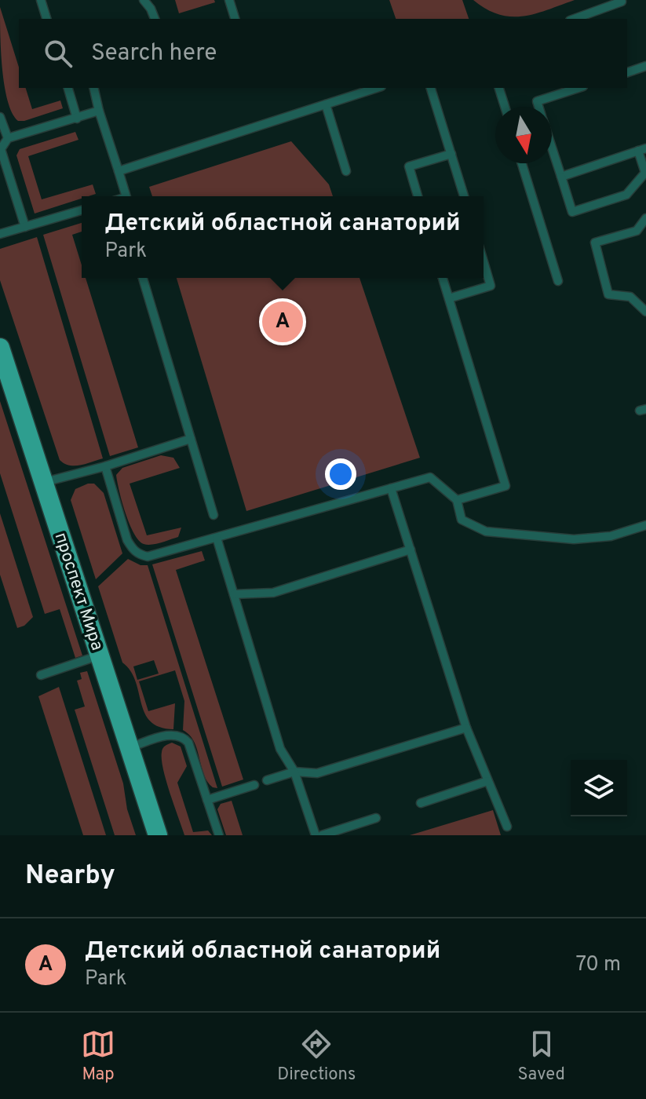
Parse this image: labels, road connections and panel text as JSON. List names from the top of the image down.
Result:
{
  "streets": {
    "main road": ["проспект Мира"]
  },
  "north": "bottom",
  "page": {
    "search": "Search here",
    "popup": ["Детский областной санаторий", "Park"],
    "pins": "A",
    "heading": "Nearby",
    "list": [
      {
        "mark": "A",
        "name": "Детский областной санаторий",
        "note": "Park",
        "value": "70 m"
      }
    ],
    "nav": ["Map", "Directions", "Saved"]
  }
}
